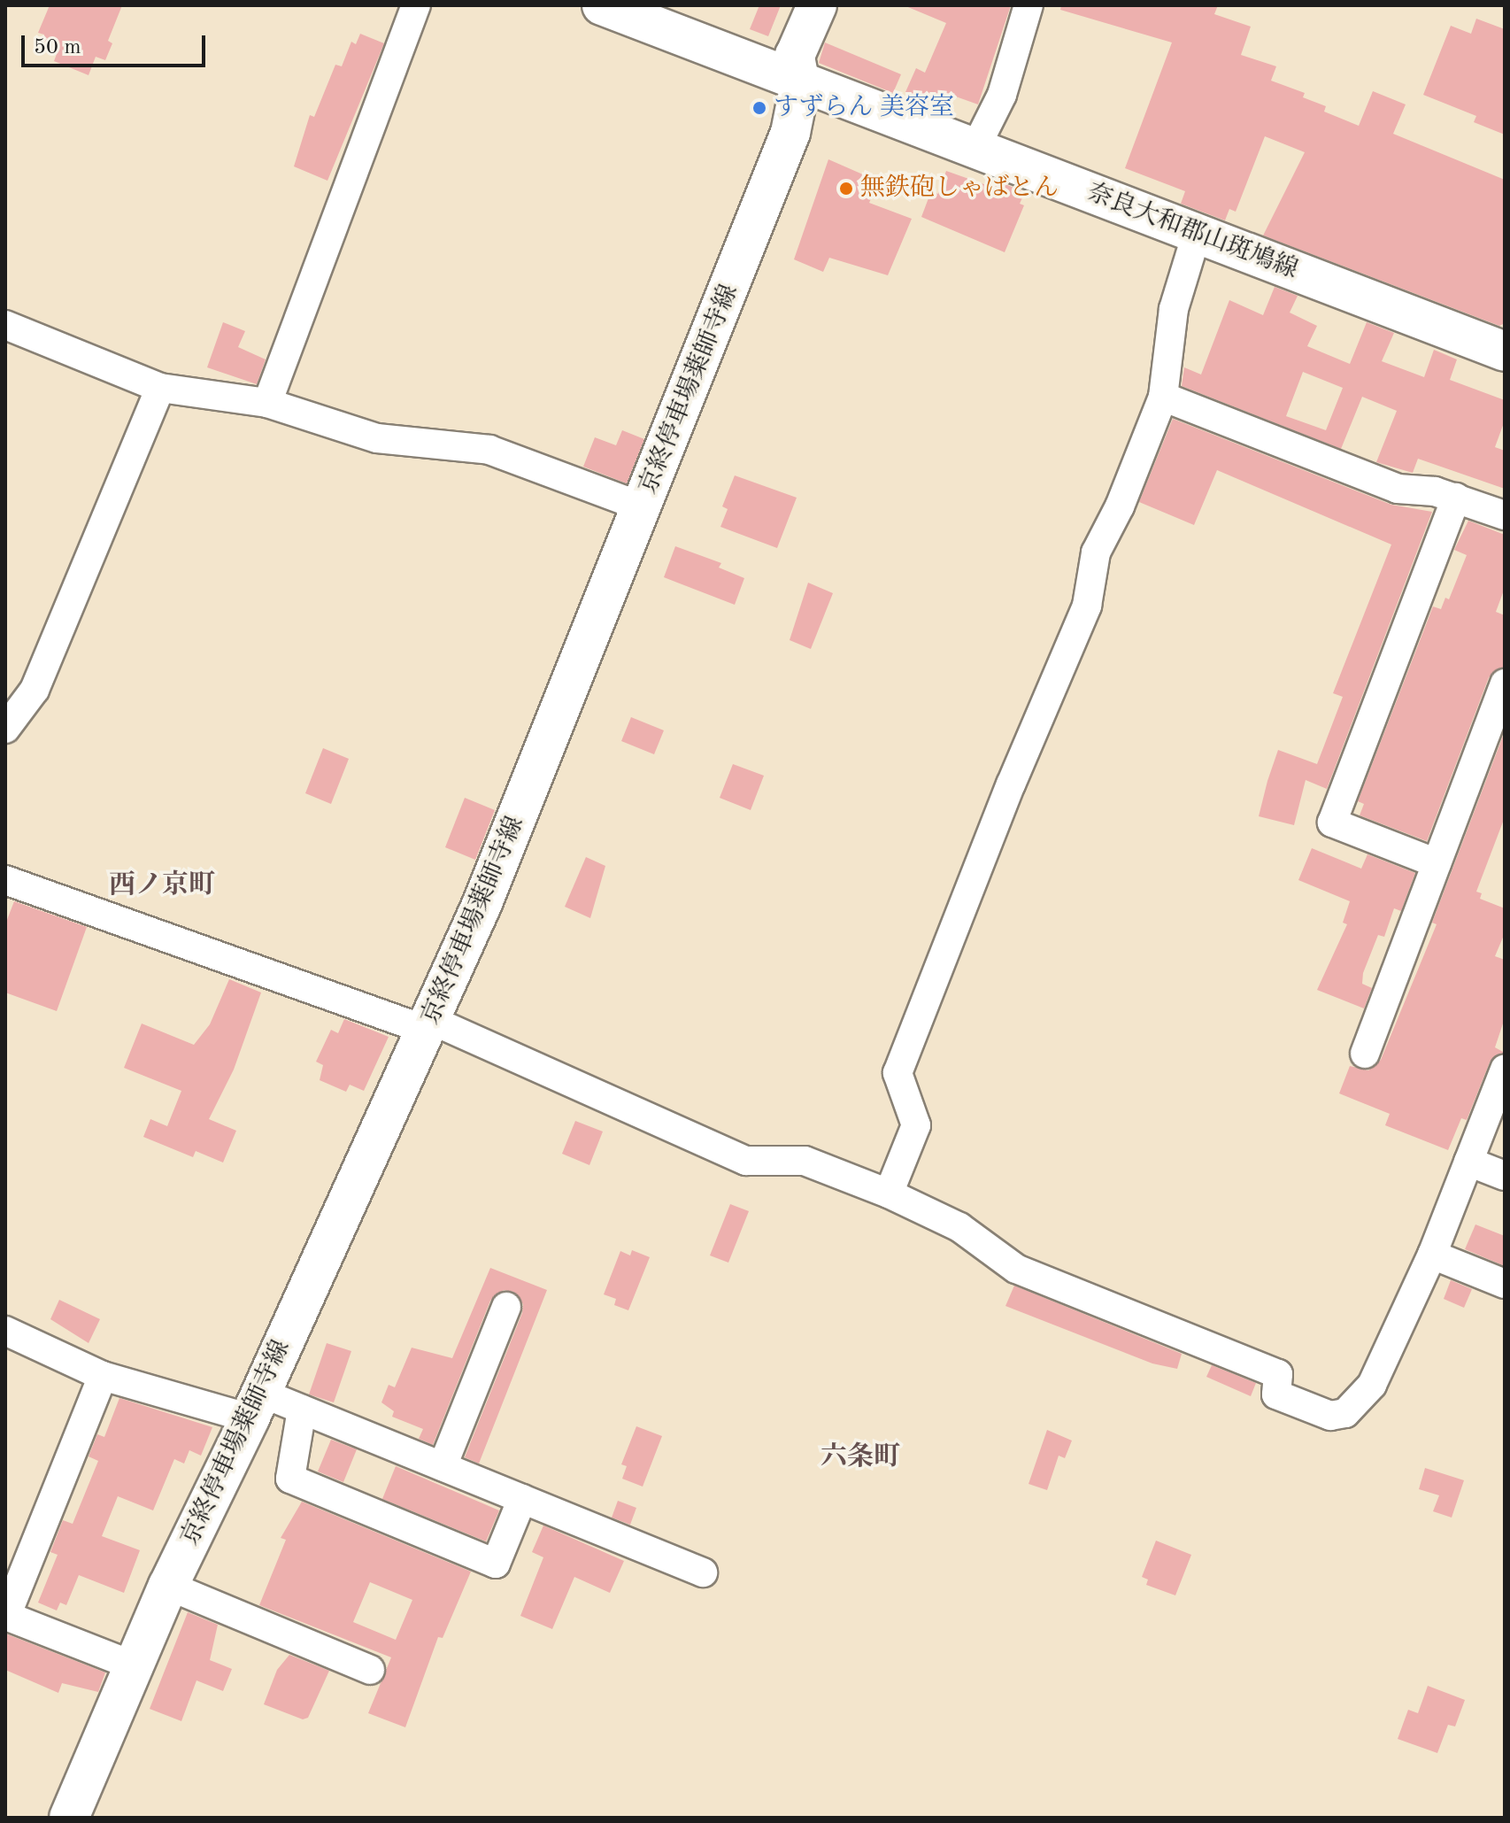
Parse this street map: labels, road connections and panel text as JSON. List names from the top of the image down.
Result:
{
  "streets": {
    "main road": ["奈良大和郡山斑鳩線", "京終停車場薬師寺線"]
  },
  "crossings": [
    ["奈良大和郡山斑鳩線", "京終停車場薬師寺線"]
  ],
  "districts": ["西ノ京町", "六条町"],
  "places": ["すずらん 美容室", "無鉄砲しゃばとん"],
  "scale_bar": "50 m"
}
